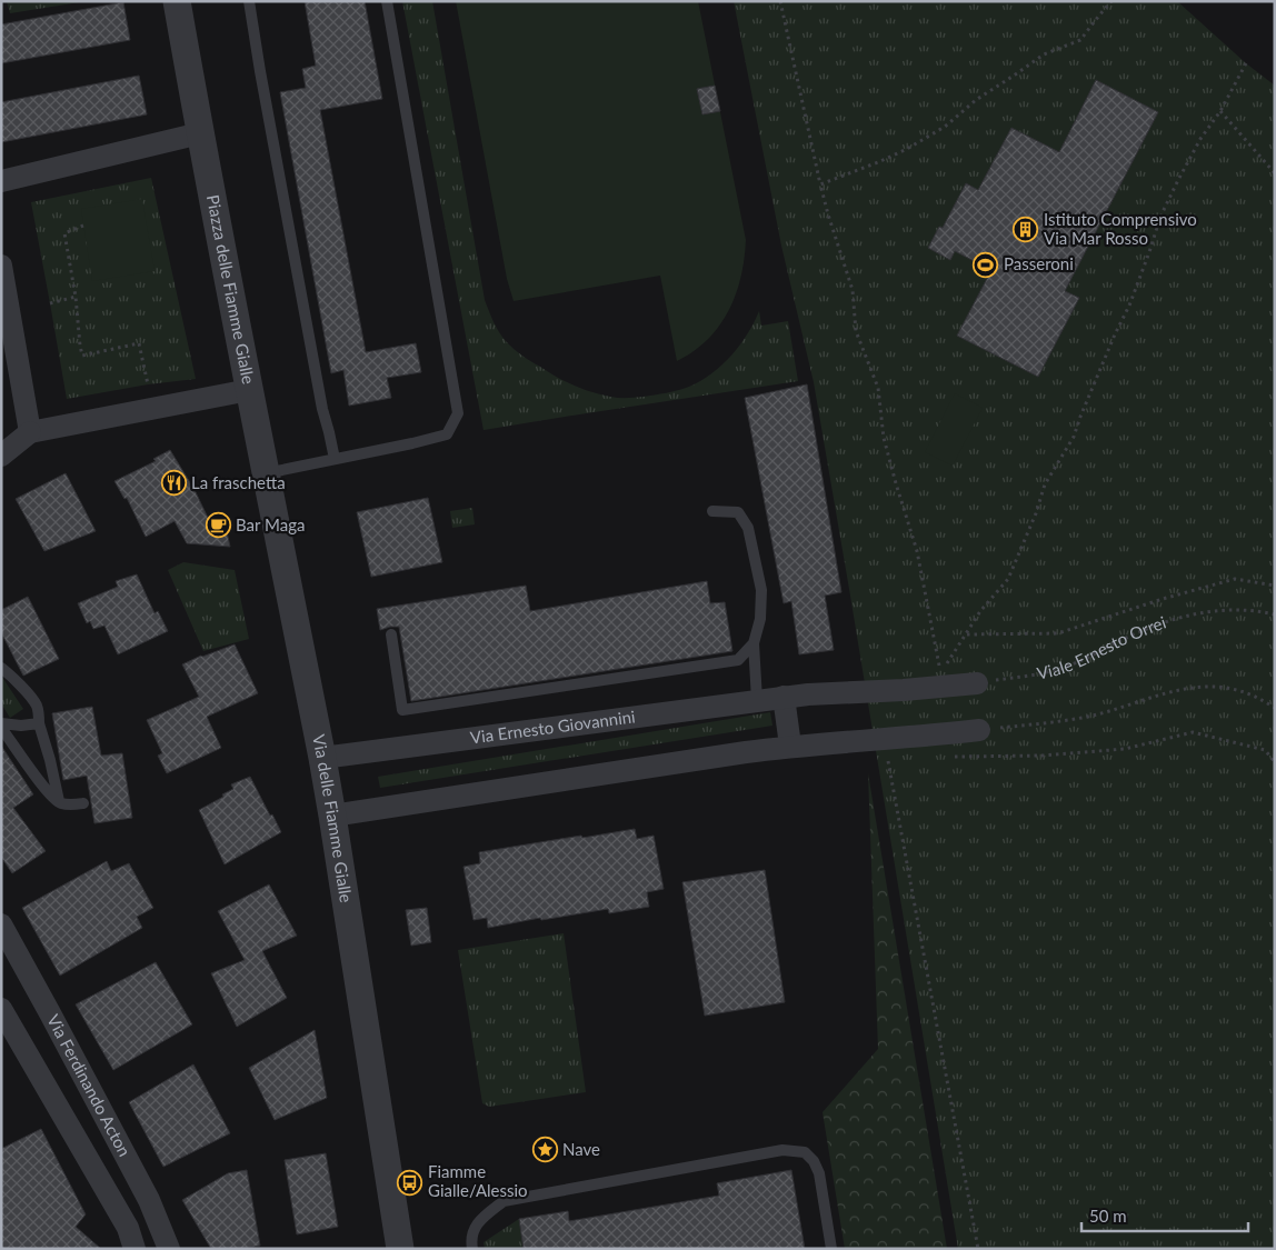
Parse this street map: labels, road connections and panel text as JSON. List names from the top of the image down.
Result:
{
  "streets": {
    "street": [
      "Piazza delle Fiamme Gialle",
      "Via Ernesto Giovannini",
      "Via delle Fiamme Gialle",
      "Via Ferdinando Acton"
    ],
    "path": ["Viale Ernesto Orrei"]
  },
  "crossings": [
    ["Piazza delle Fiamme Gialle", "Via delle Fiamme Gialle"],
    ["Via Ernesto Giovannini", "Via delle Fiamme Gialle"]
  ],
  "places": {
    "building": ["Istituto Comprensivo Via Mar Rosso"],
    "sports": ["Passeroni"],
    "restaurant": ["La fraschetta"],
    "cafe": ["Bar Maga"],
    "place": ["Nave"],
    "bus stop": ["Fiamme Gialle/Alessio"]
  },
  "scale_bar": "50 m"
}
